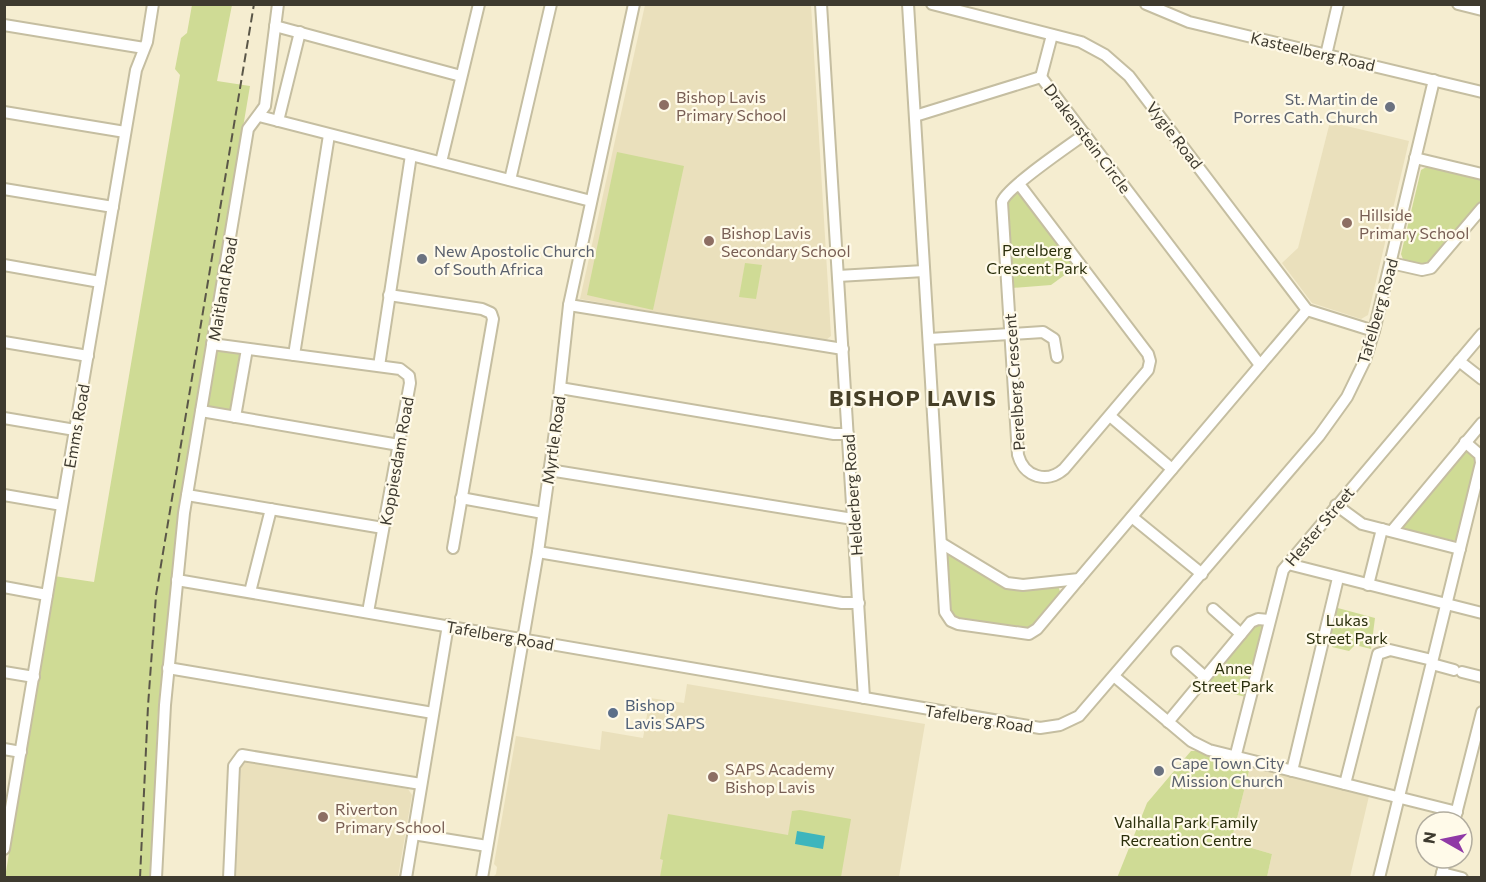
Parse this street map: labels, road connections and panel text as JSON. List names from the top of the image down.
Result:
{
  "streets": {
    "street": [
      "Kasteelberg Road",
      "Vygie Road",
      "Drakenstein Circle",
      "Maitland Road",
      "Tafelberg Road",
      "Perelberg Crescent",
      "Emms Road",
      "Myrtle Road",
      "Koppiesdam Road",
      "Helderberg Road",
      "Hester Street"
    ]
  },
  "crossings": [
    ["Kasteelberg Road", "Tafelberg Road"],
    ["Maitland Road", "Tafelberg Road"],
    ["Tafelberg Road", "Myrtle Road"],
    ["Tafelberg Road", "Koppiesdam Road"],
    ["Tafelberg Road", "Helderberg Road"]
  ],
  "districts": ["BISHOP LAVIS"],
  "parks": [
    "Perelberg Crescent Park",
    "Lukas Street Park",
    "Anne Street Park",
    "Valhalla Park Family Recreation Centre"
  ],
  "places": [
    "Bishop Lavis Primary School",
    "St. Martin de Porres Cath. Church",
    "Hillside Primary School",
    "Bishop Lavis Secondary School",
    "New Apostolic Church of South Africa",
    "Bishop Lavis SAPS",
    "Cape Town City Mission Church",
    "SAPS Academy Bishop Lavis",
    "Riverton Primary School"
  ],
  "north": "left"
}
